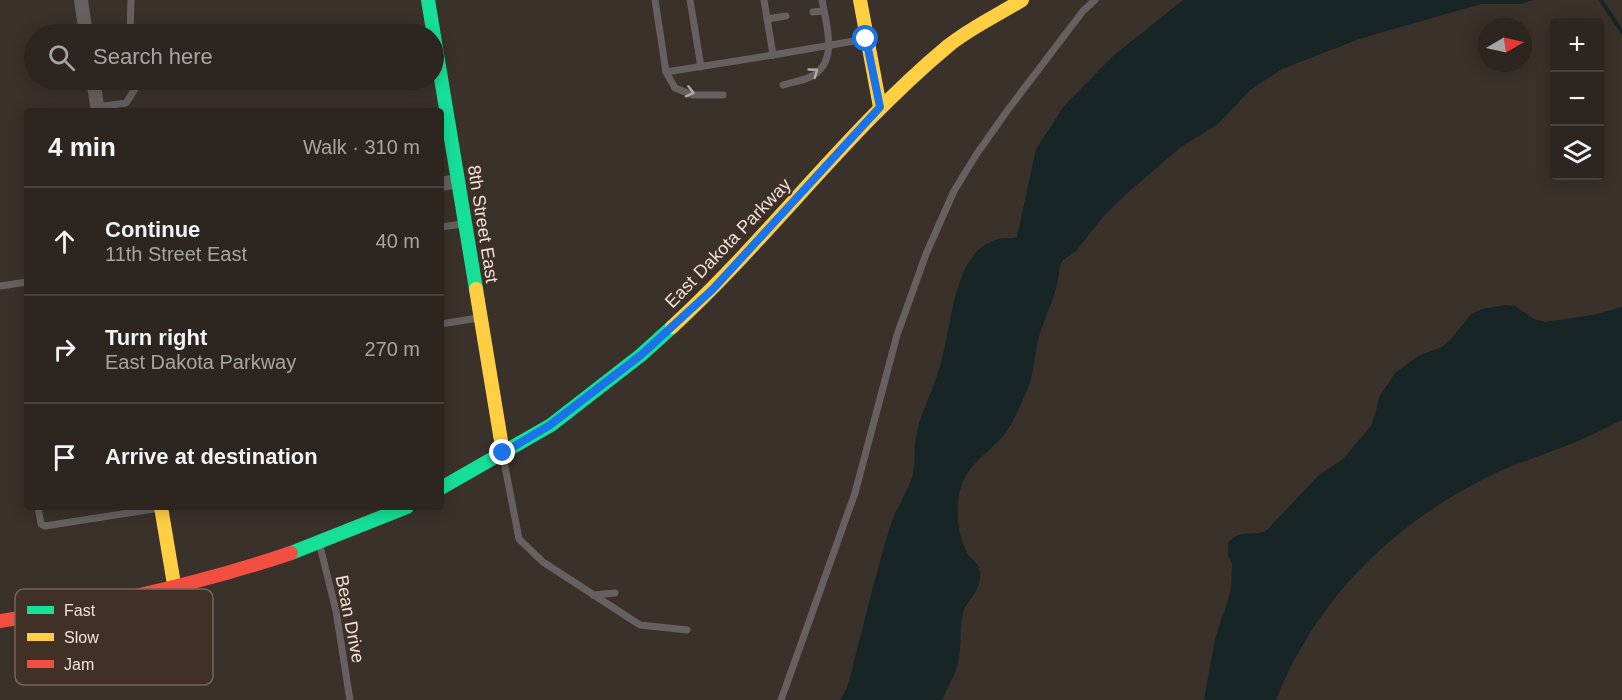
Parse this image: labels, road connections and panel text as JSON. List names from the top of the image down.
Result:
{
  "streets": {
    "main road": ["8th Street East", "East Dakota Parkway"],
    "lane": ["Bean Drive"]
  },
  "crossings": [
    ["8th Street East", "East Dakota Parkway"]
  ],
  "legend": ["Fast", "Slow", "Jam"],
  "north": "right",
  "page": {
    "map_buttons": ["+", "−"],
    "search": "Search here",
    "heading": ["4 min", "Walk · 310 m"],
    "list": [
      ["Continue", "11th Street East", "40 m"],
      ["Turn right", "East Dakota Parkway", "270 m"],
      "Arrive at destination"
    ]
  }
}
